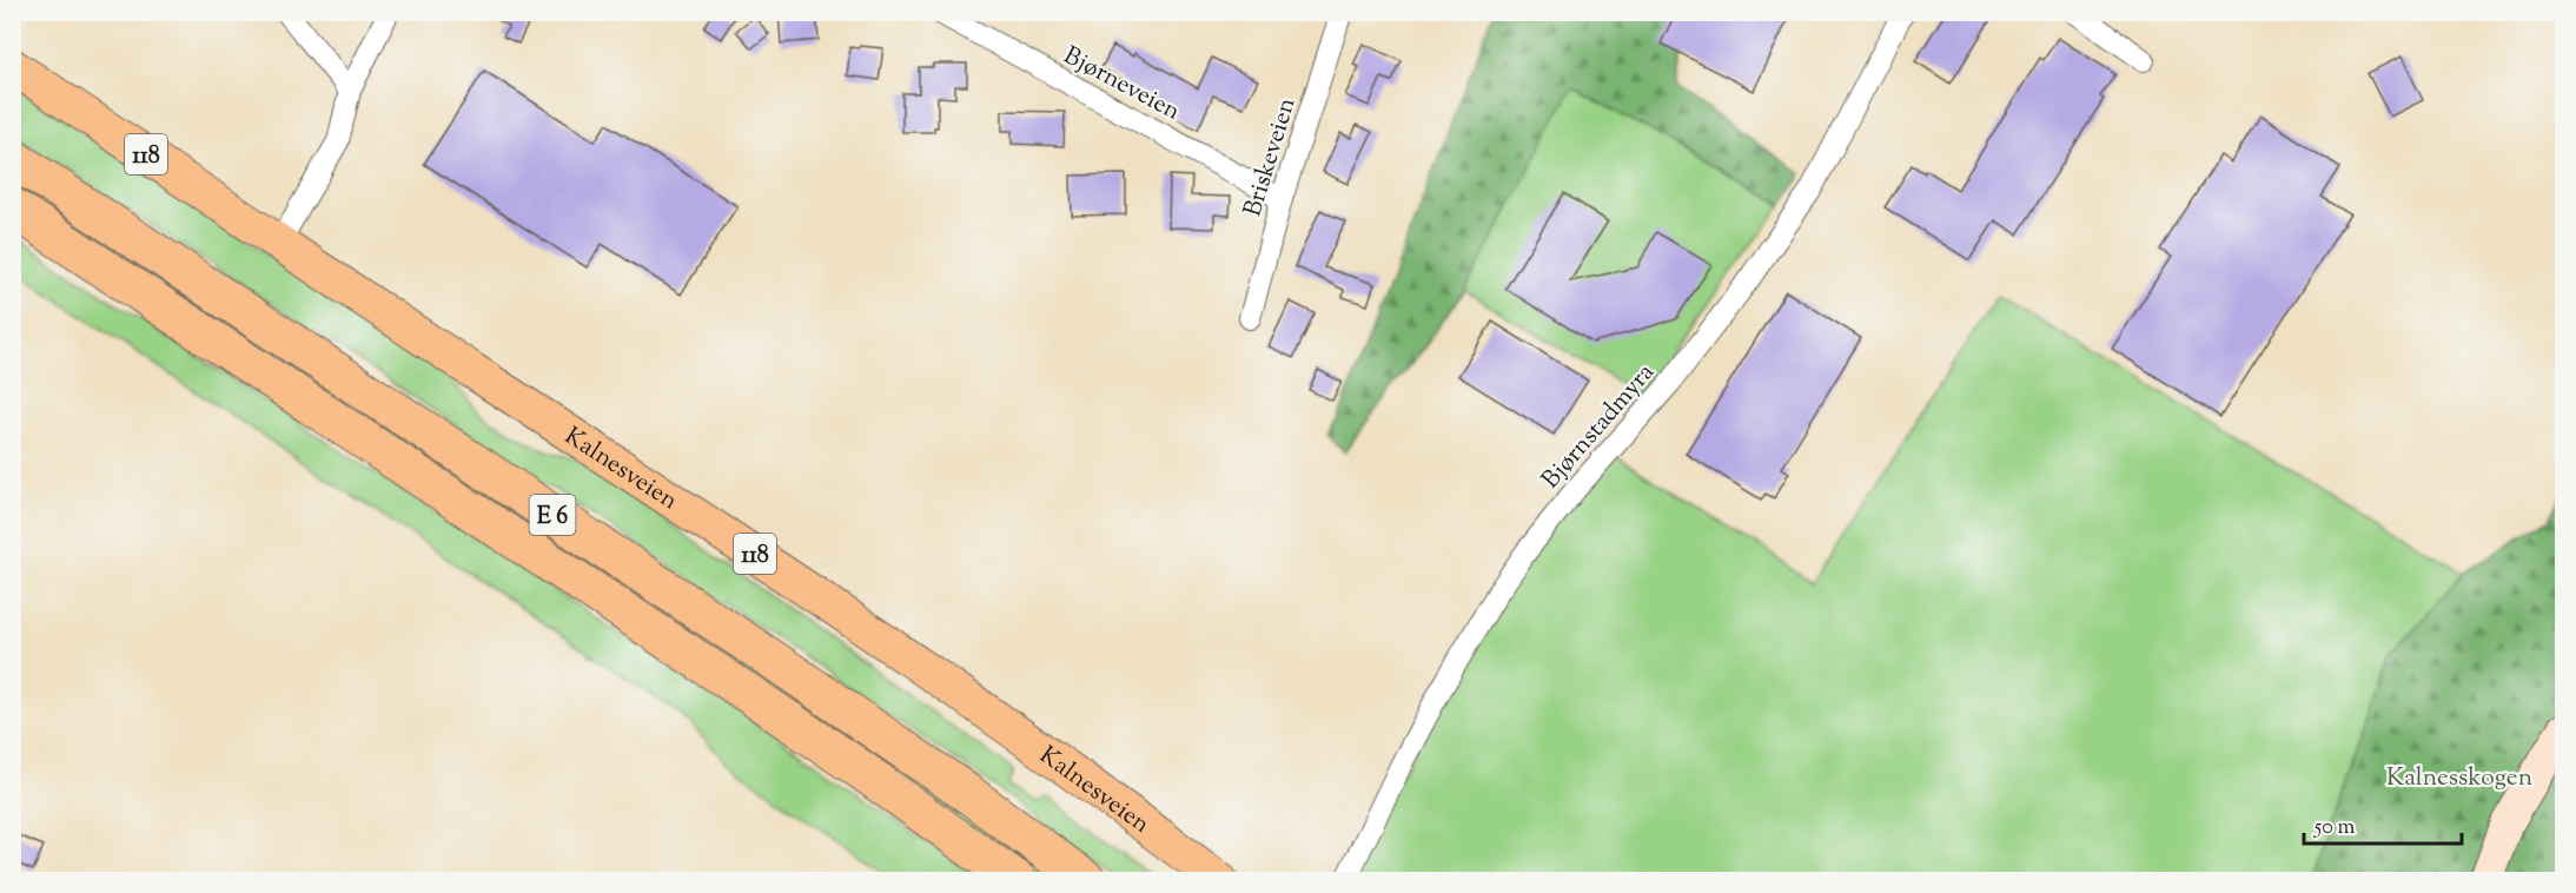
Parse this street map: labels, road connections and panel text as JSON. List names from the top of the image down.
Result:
{
  "streets": {
    "highway": ["E 6"],
    "main road": ["118", "Kalnesveien"],
    "street": ["Bjørneveien", "Briskeveien", "Bjørnstadmyra"]
  },
  "crossings": [
    ["Bjørneveien", "Briskeveien"]
  ],
  "parks": ["Kalnesskogen"],
  "scale_bar": "50 m"
}
